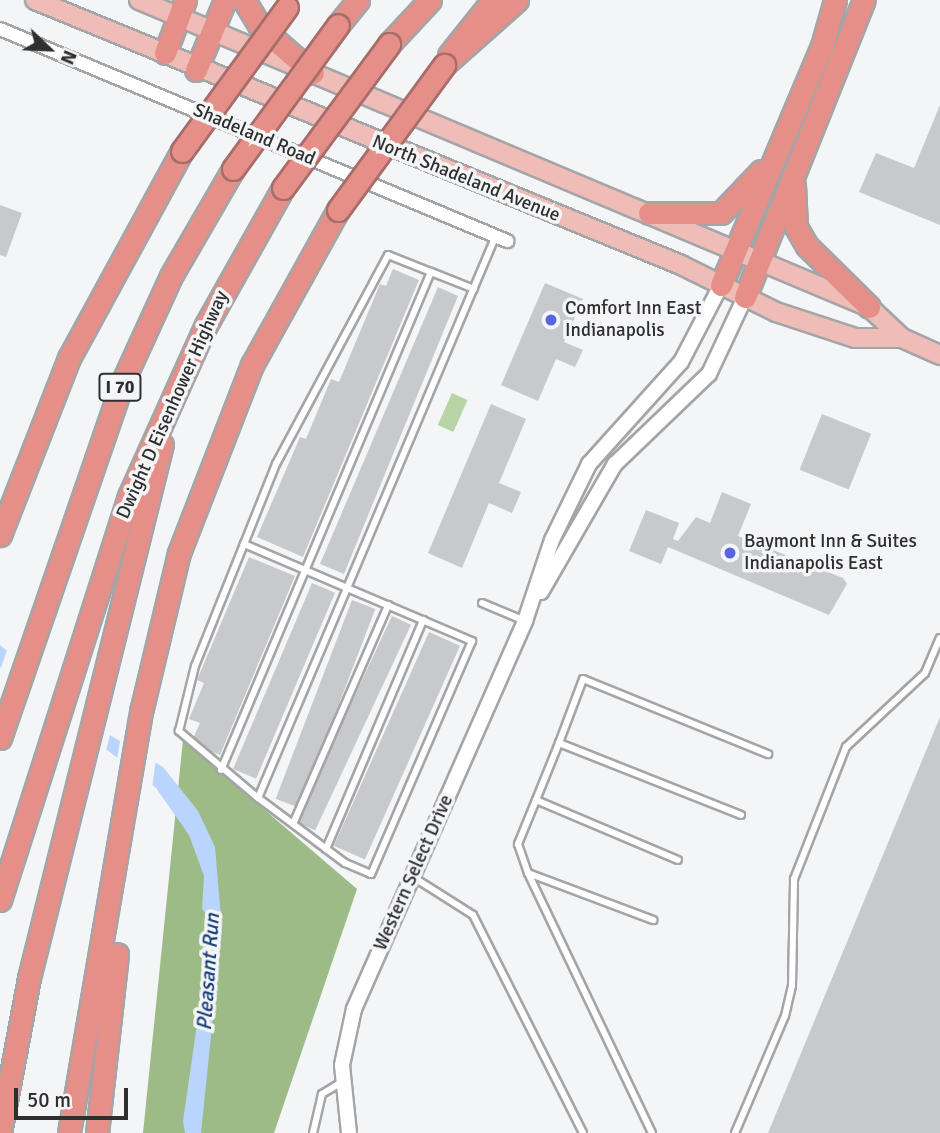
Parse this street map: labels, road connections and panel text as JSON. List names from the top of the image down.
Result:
{
  "streets": {
    "highway": ["I 70", "Dwight D Eisenhower Highway"],
    "main road": ["North Shadeland Avenue"],
    "street": ["Shadeland Road", "Western Select Drive"]
  },
  "crossings": [
    ["North Shadeland Avenue", "Western Select Drive"]
  ],
  "water": ["Pleasant Run"],
  "places": ["Comfort Inn East Indianapolis", "Baymont Inn & Suites Indianapolis East"],
  "scale_bar": "50 m",
  "north": "bottom right"
}
